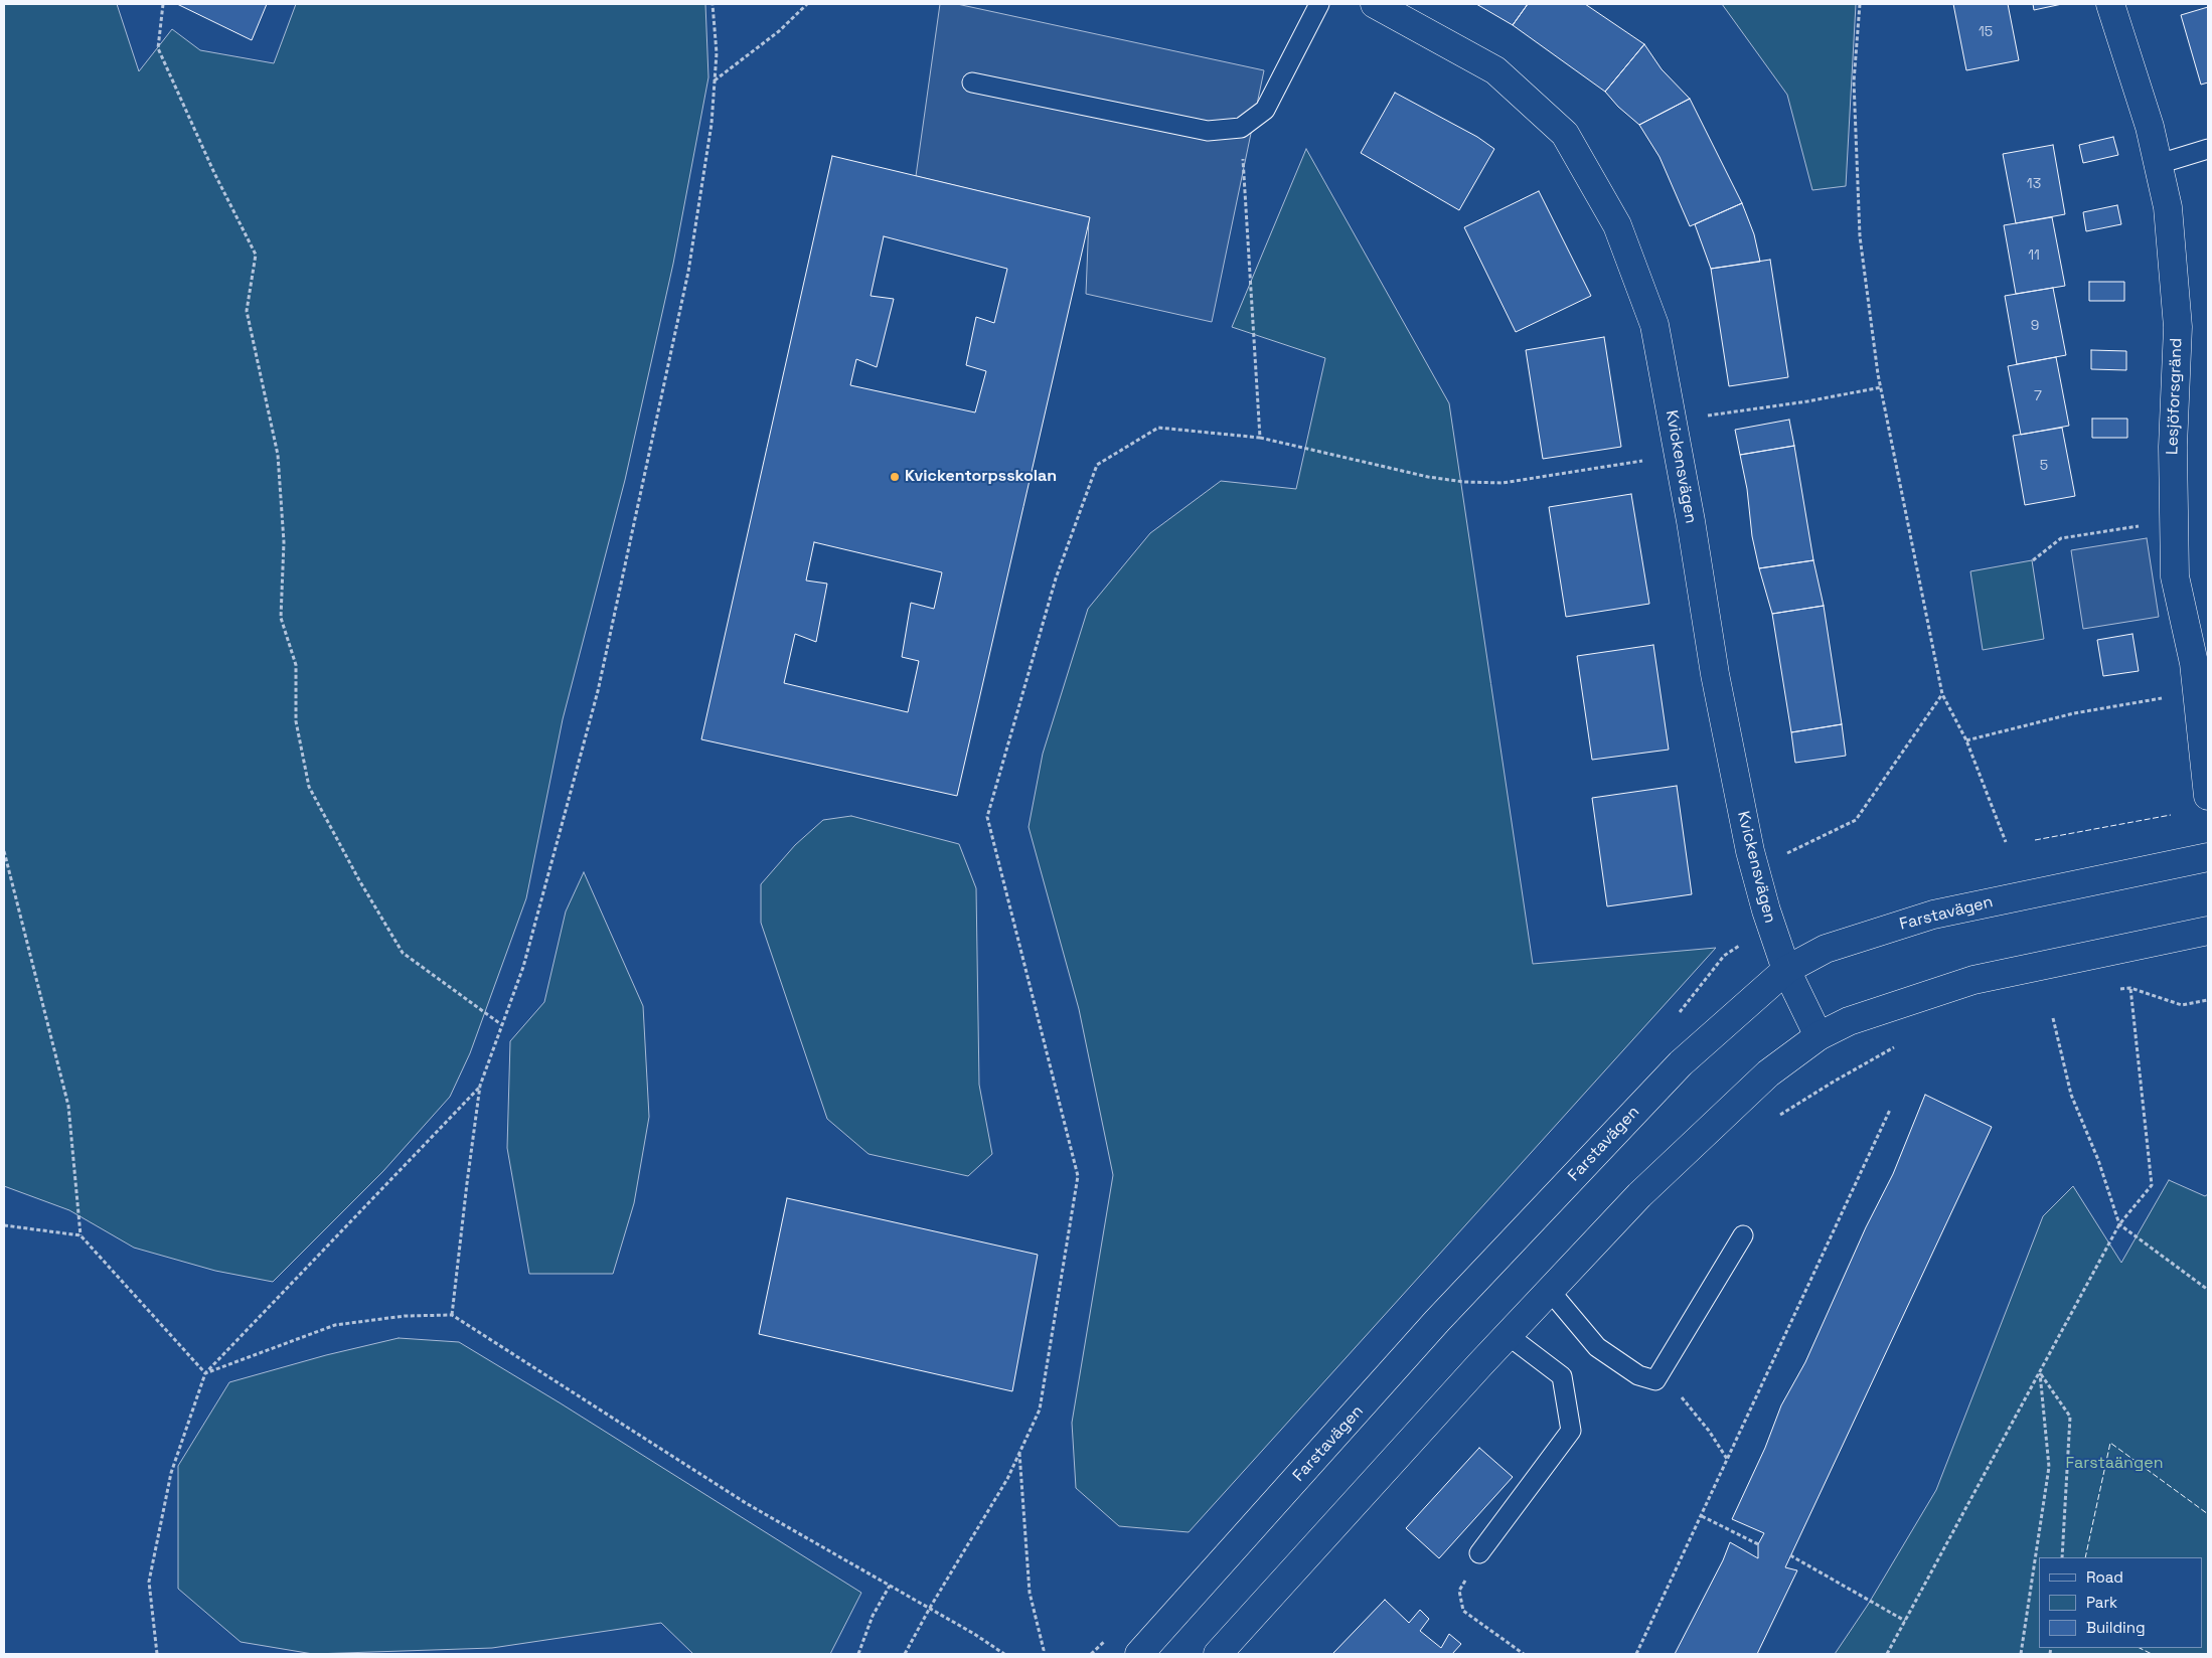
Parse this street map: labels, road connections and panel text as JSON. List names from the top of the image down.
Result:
{
  "streets": {
    "street": ["Lesjöforsgränd", "Kvickensvägen", "Farstavägen"]
  },
  "crossings": [
    ["Kvickensvägen", "Farstavägen"]
  ],
  "parks": ["Farstaängen"],
  "places": ["Kvickentorpsskolan"],
  "house_numbers": [
    "15",
    "13",
    "11",
    "9",
    "7",
    "5"
  ],
  "legend": ["Road", "Park", "Building"]
}
